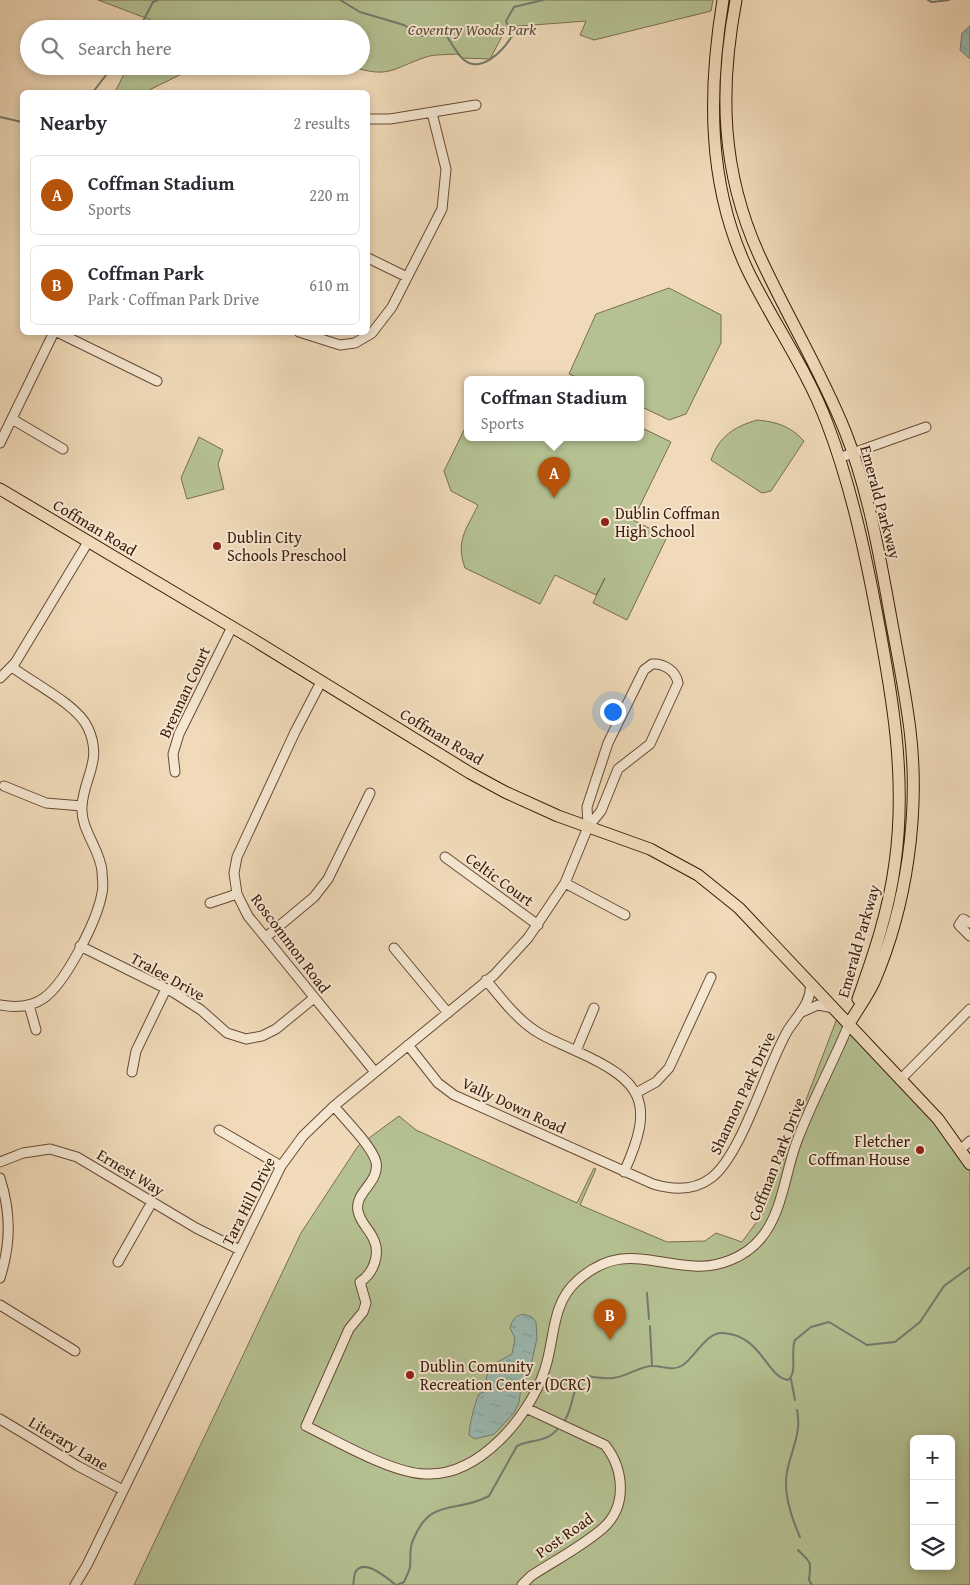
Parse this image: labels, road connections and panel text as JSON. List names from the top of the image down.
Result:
{
  "streets": {
    "main road": ["Emerald Parkway", "Coffman Road"],
    "street": [
      "Brennan Court",
      "Celtic Court",
      "Roscommon Road",
      "Tralee Drive",
      "Shannon Park Drive",
      "Vally Down Road",
      "Coffman Park Drive",
      "Ernest Way",
      "Tara Hill Drive",
      "Literary Lane",
      "Post Road"
    ]
  },
  "crossings": [
    ["Emerald Parkway", "Coffman Road"],
    ["Emerald Parkway", "Coffman Park Drive"],
    ["Coffman Road", "Brennan Court"],
    ["Coffman Road", "Roscommon Road"],
    ["Coffman Road", "Shannon Park Drive"],
    ["Coffman Road", "Coffman Park Drive"],
    ["Coffman Road", "Tara Hill Drive"],
    ["Celtic Court", "Tara Hill Drive"],
    ["Roscommon Road", "Tralee Drive"],
    ["Roscommon Road", "Tara Hill Drive"],
    ["Shannon Park Drive", "Vally Down Road"],
    ["Vally Down Road", "Tara Hill Drive"],
    ["Coffman Park Drive", "Tara Hill Drive"],
    ["Coffman Park Drive", "Post Road"],
    ["Ernest Way", "Tara Hill Drive"],
    ["Tara Hill Drive", "Literary Lane"]
  ],
  "parks": ["Coventry Woods Park"],
  "places": [
    "Dublin Coffman High School",
    "Dublin City Schools Preschool",
    "Fletcher Coffman House",
    "Dublin Comunity Recreation Center (DCRC)"
  ],
  "page": {
    "search": "Search here",
    "heading": ["Nearby", "2 results"],
    "list": [
      {
        "mark": "A",
        "name": "Coffman Stadium",
        "note": "Sports",
        "value": "220 m"
      },
      {
        "mark": "B",
        "name": "Coffman Park",
        "note": "Park · Coffman Park Drive",
        "value": "610 m"
      }
    ],
    "popup": ["Coffman Stadium", "Sports"],
    "pins": ["A", "B"],
    "map_buttons": ["+", "−"]
  }
}
